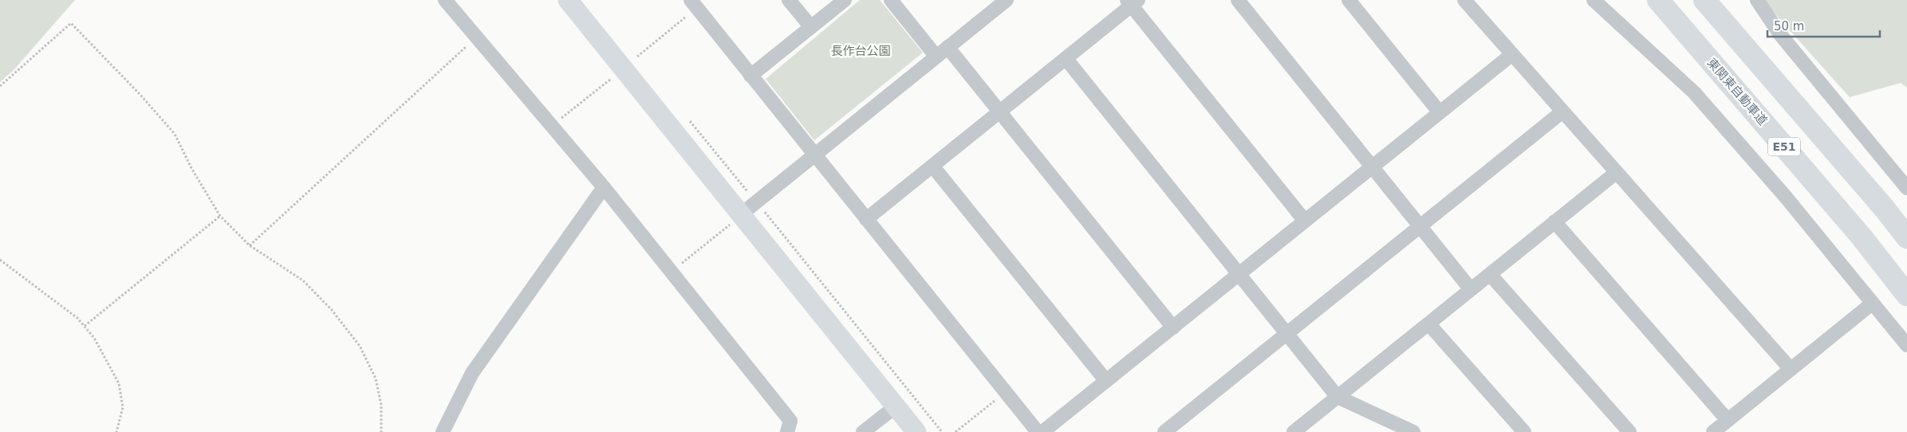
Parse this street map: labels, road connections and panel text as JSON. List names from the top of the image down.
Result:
{
  "streets": {
    "highway": ["東関東自動車道", "E51"]
  },
  "parks": ["長作台公園"],
  "scale_bar": "50 m"
}
